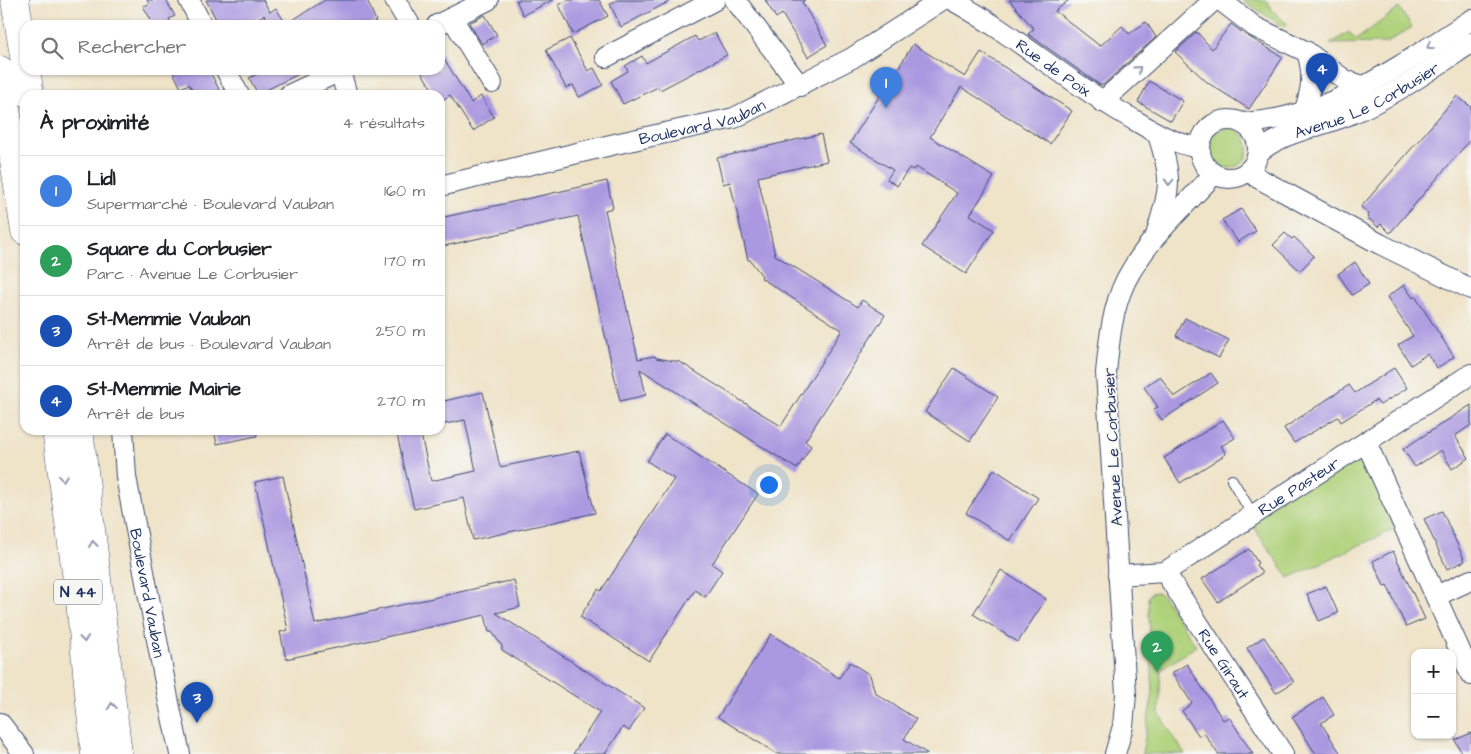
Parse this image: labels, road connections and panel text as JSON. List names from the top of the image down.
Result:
{
  "streets": {
    "main road": ["N 44"],
    "street": [
      "Rue de Poix",
      "Avenue Le Corbusier",
      "Boulevard Vauban",
      "Rue Pasteur",
      "Rue Giraut"
    ]
  },
  "crossings": [
    ["Rue de Poix", "Avenue Le Corbusier"],
    ["Avenue Le Corbusier", "Rue Pasteur"],
    ["Rue Pasteur", "Rue Giraut"]
  ],
  "page": {
    "search": "Rechercher",
    "pins": [
      "4",
      "1",
      "2",
      "3"
    ],
    "heading": ["À proximité", "4 résultats"],
    "list": [
      {
        "mark": "1",
        "name": "Lidl",
        "note": "Supermarché · Boulevard Vauban",
        "value": "160 m"
      },
      {
        "mark": "2",
        "name": "Square du Corbusier",
        "note": "Parc · Avenue Le Corbusier",
        "value": "170 m"
      },
      {
        "mark": "3",
        "name": "St-Memmie Vauban",
        "note": "Arrêt de bus · Boulevard Vauban",
        "value": "250 m"
      },
      {
        "mark": "4",
        "name": "St-Memmie Mairie",
        "note": "Arrêt de bus",
        "value": "270 m"
      }
    ],
    "map_buttons": ["+", "−"]
  }
}
